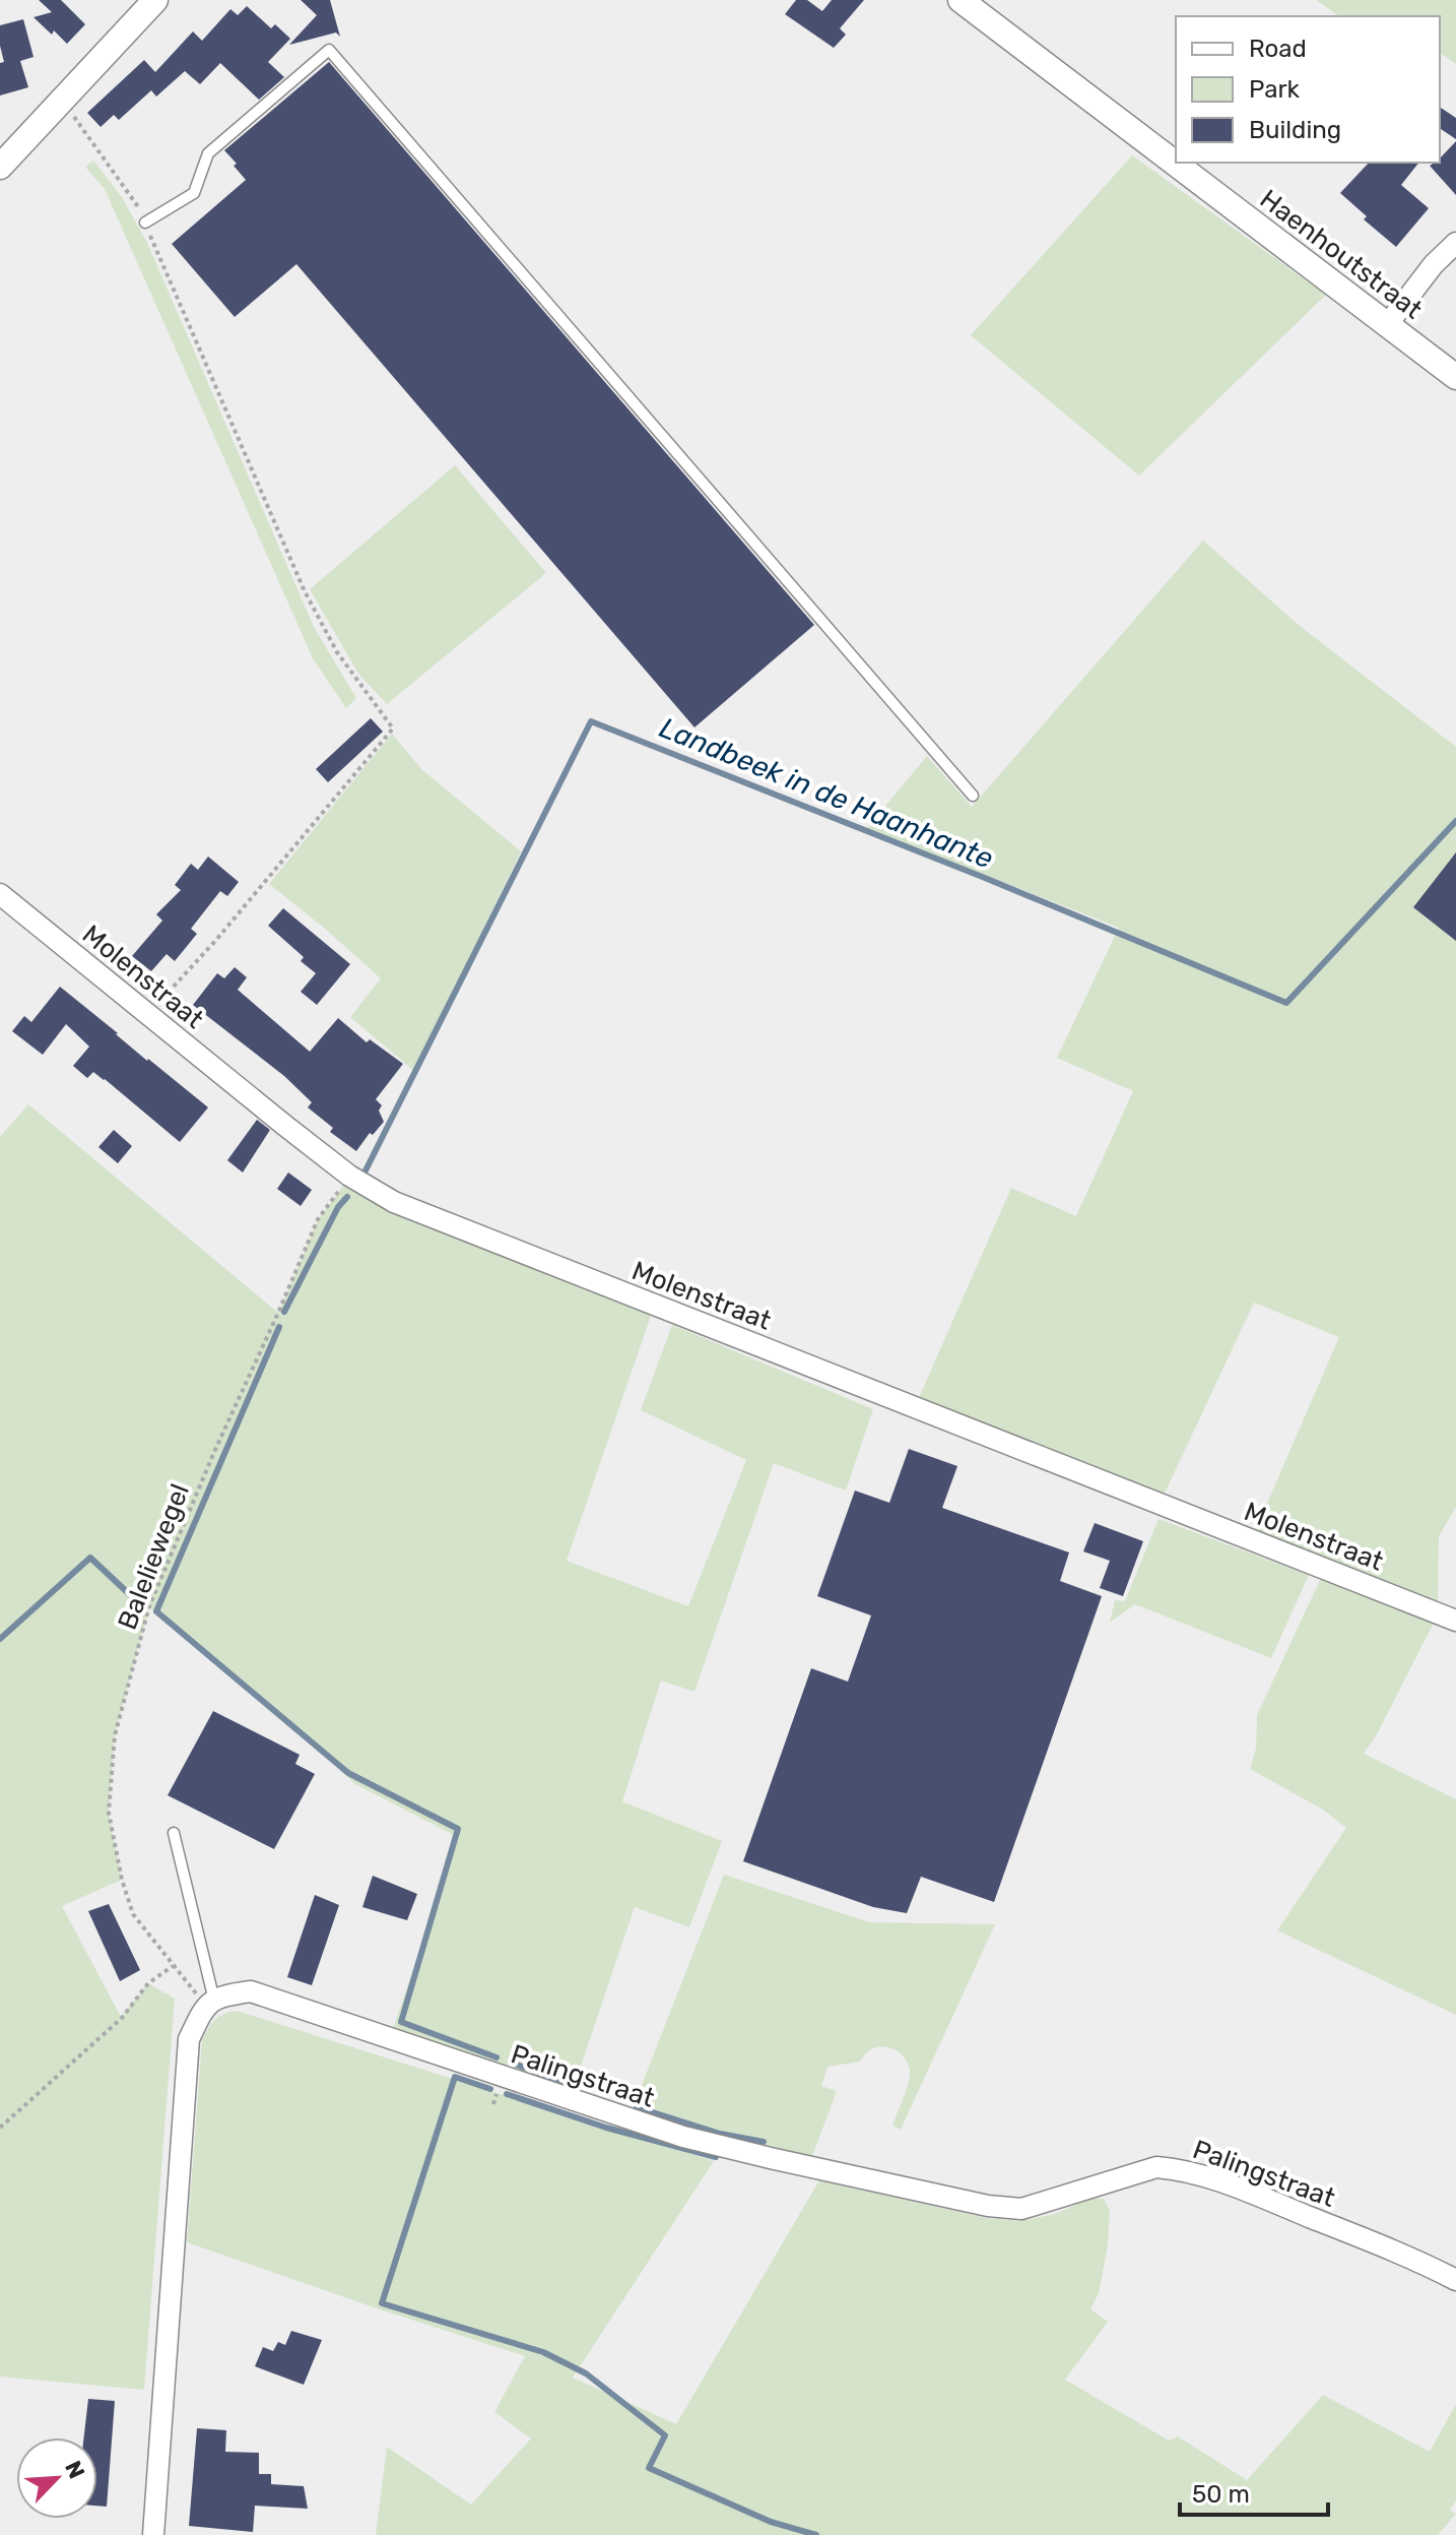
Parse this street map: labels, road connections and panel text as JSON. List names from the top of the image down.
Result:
{
  "streets": {
    "street": ["Haenhoutstraat", "Molenstraat", "Palingstraat"],
    "path": ["Baleliewegel"]
  },
  "crossings": [
    ["Molenstraat", "Baleliewegel"],
    ["Baleliewegel", "Palingstraat"]
  ],
  "water": ["Landbeek in de Haanhante"],
  "legend": ["Road", "Park", "Building"],
  "scale_bar": "50 m",
  "north": "top right"
}
